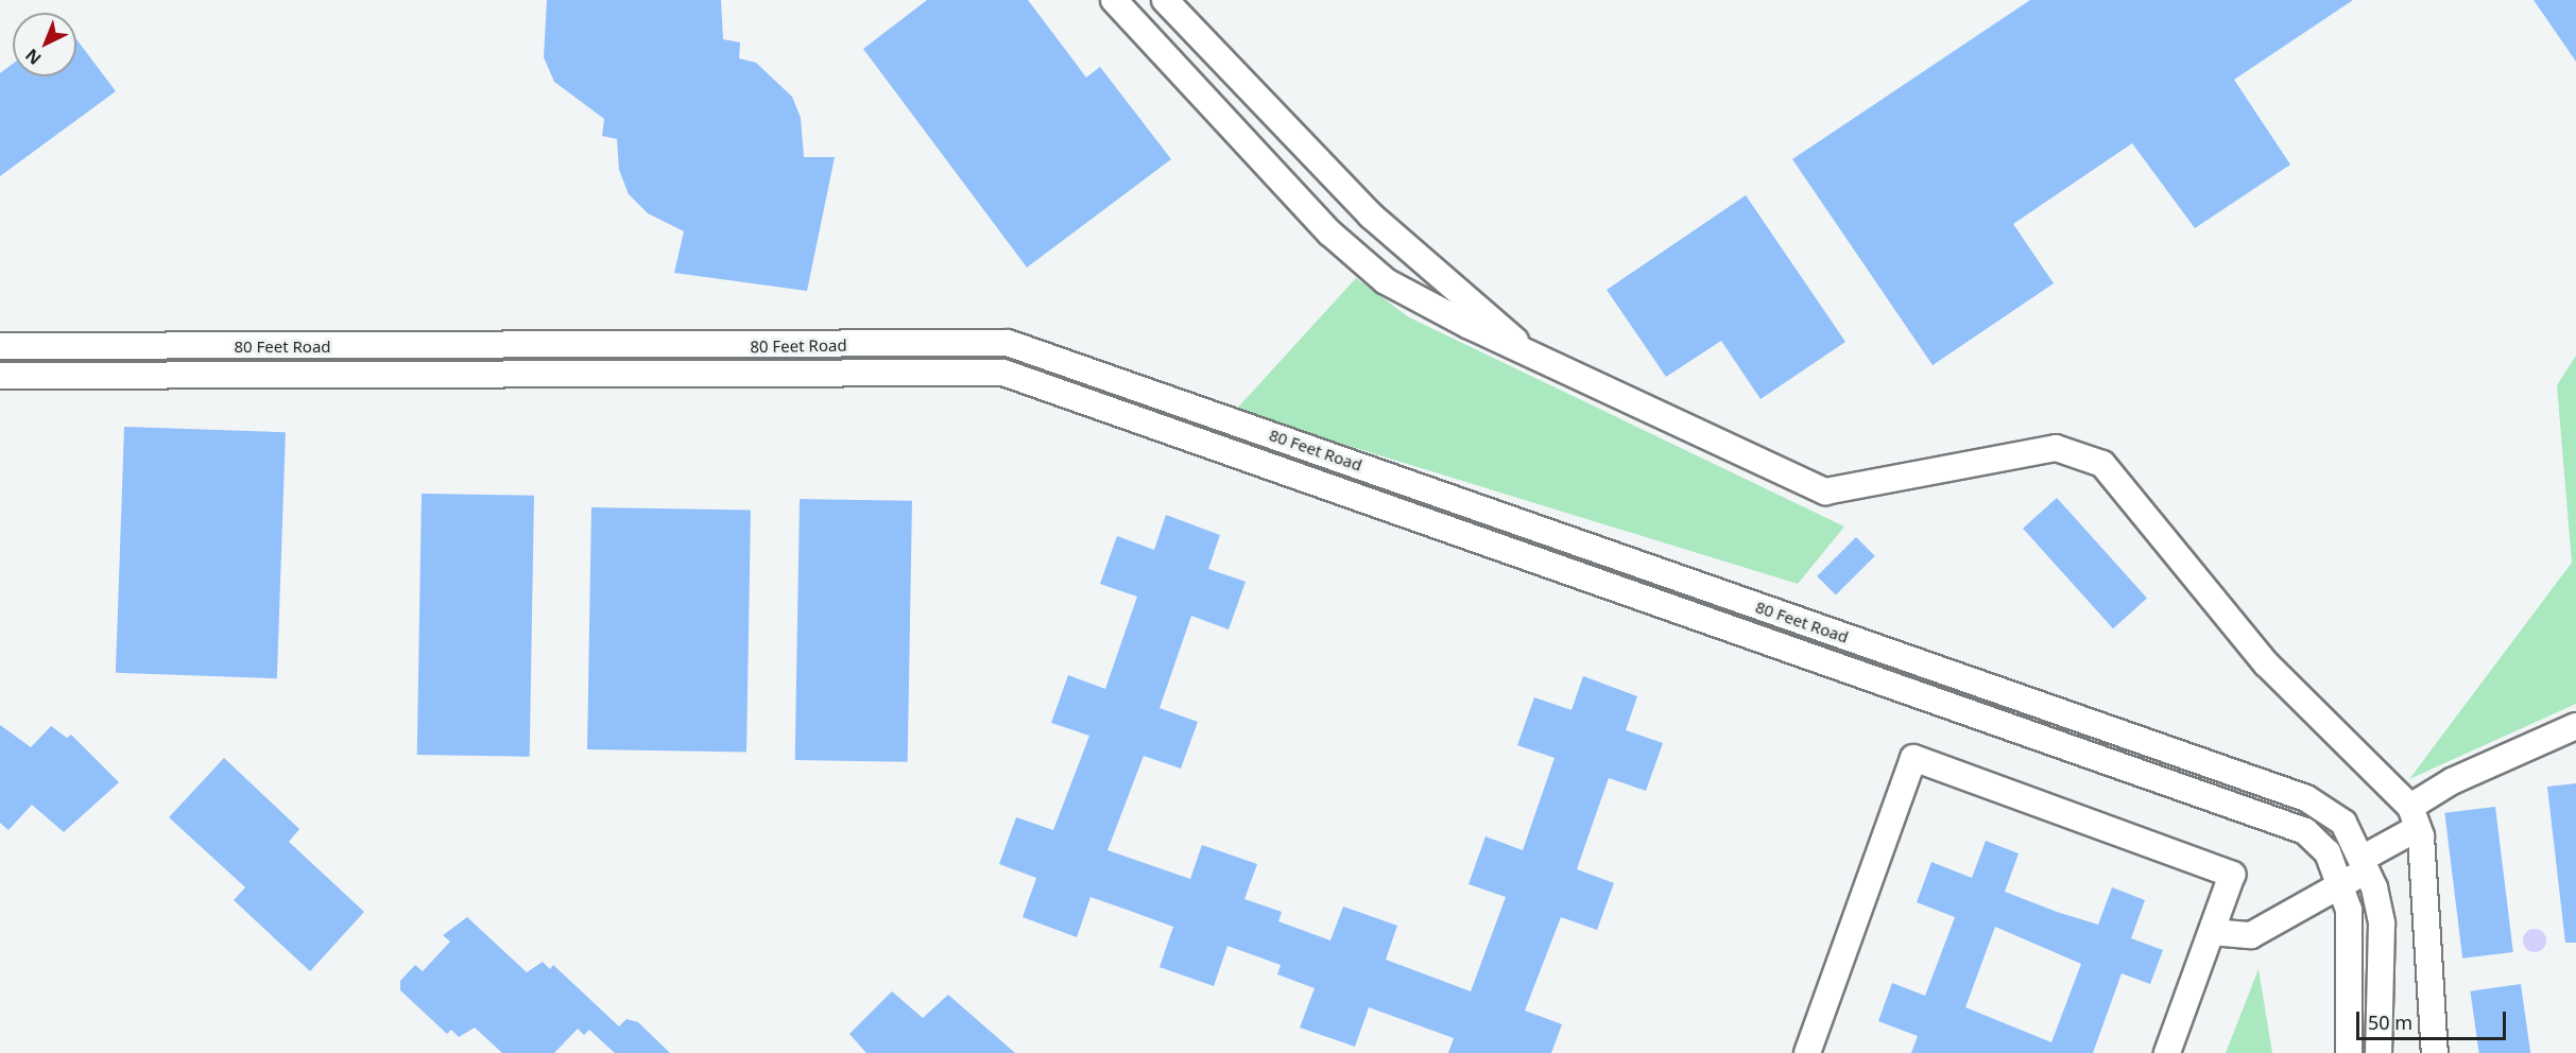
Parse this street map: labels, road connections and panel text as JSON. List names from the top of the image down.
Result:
{
  "streets": {
    "street": ["80 Feet Road"]
  },
  "scale_bar": "50 m",
  "north": "bottom left"
}
